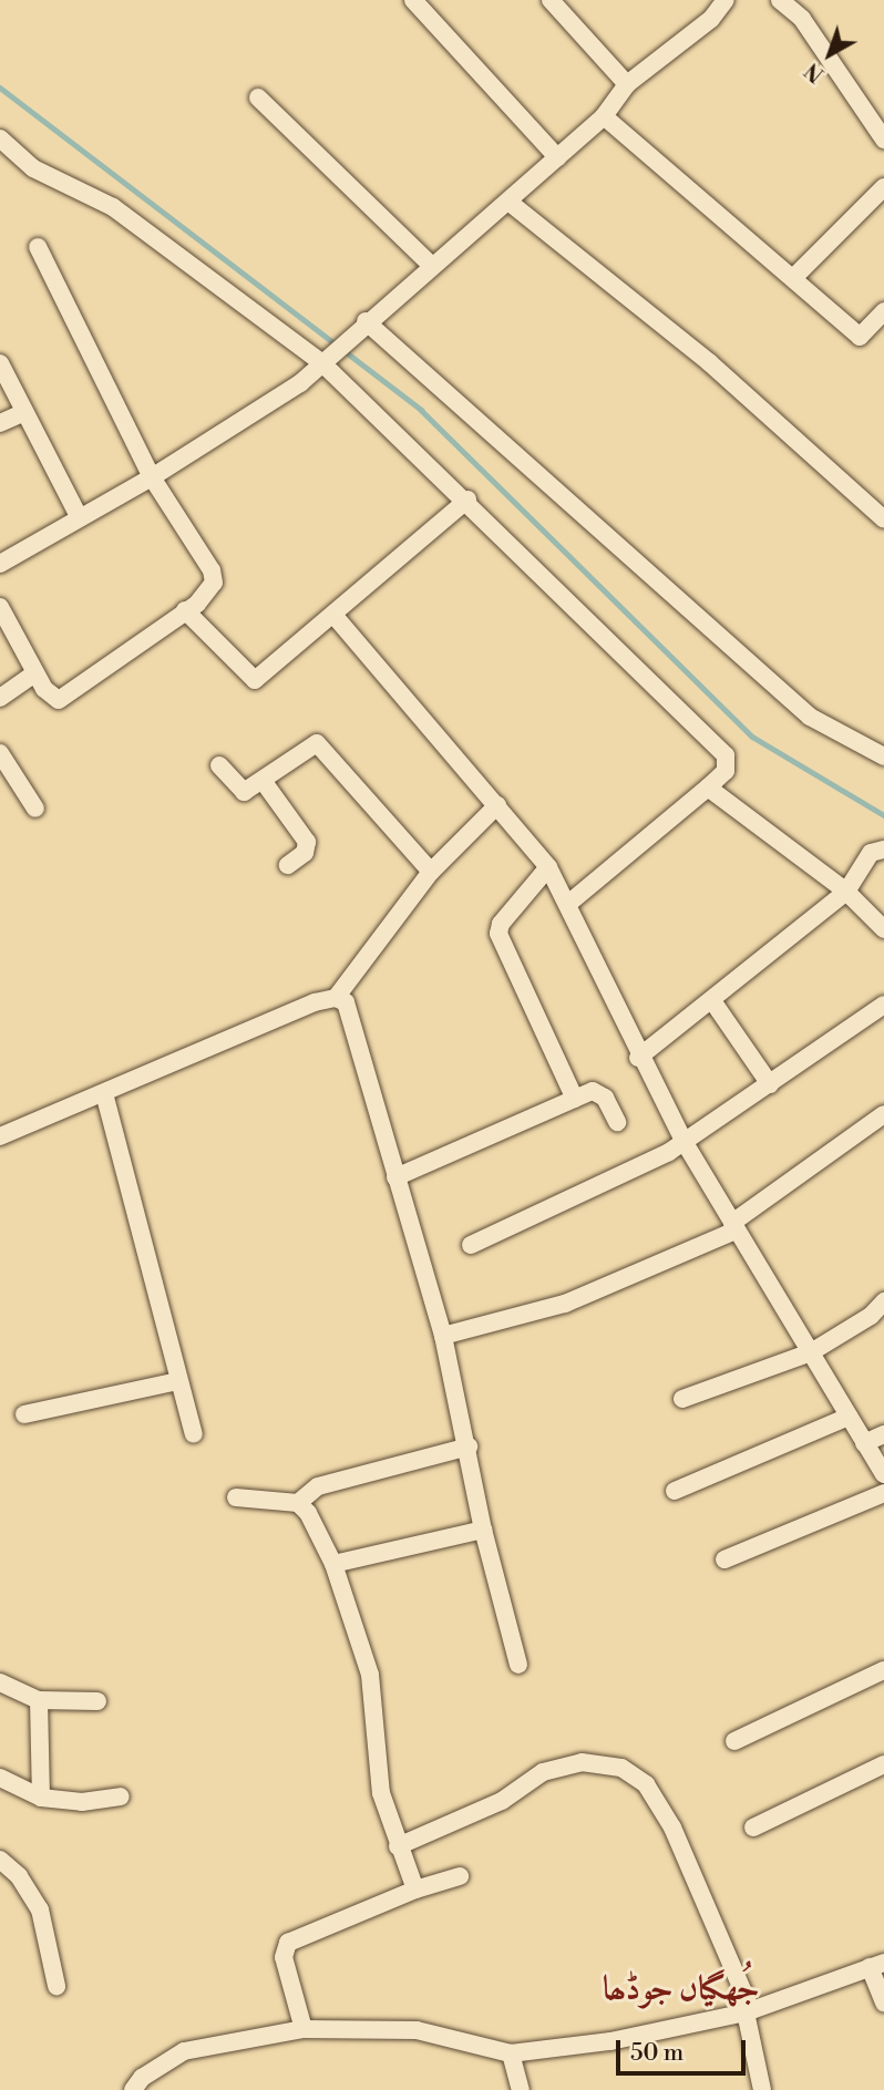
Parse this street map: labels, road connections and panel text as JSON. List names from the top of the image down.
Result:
{
  "districts": ["جُھگیاں جوڈھا"],
  "scale_bar": "50 m",
  "north": "bottom left"
}
